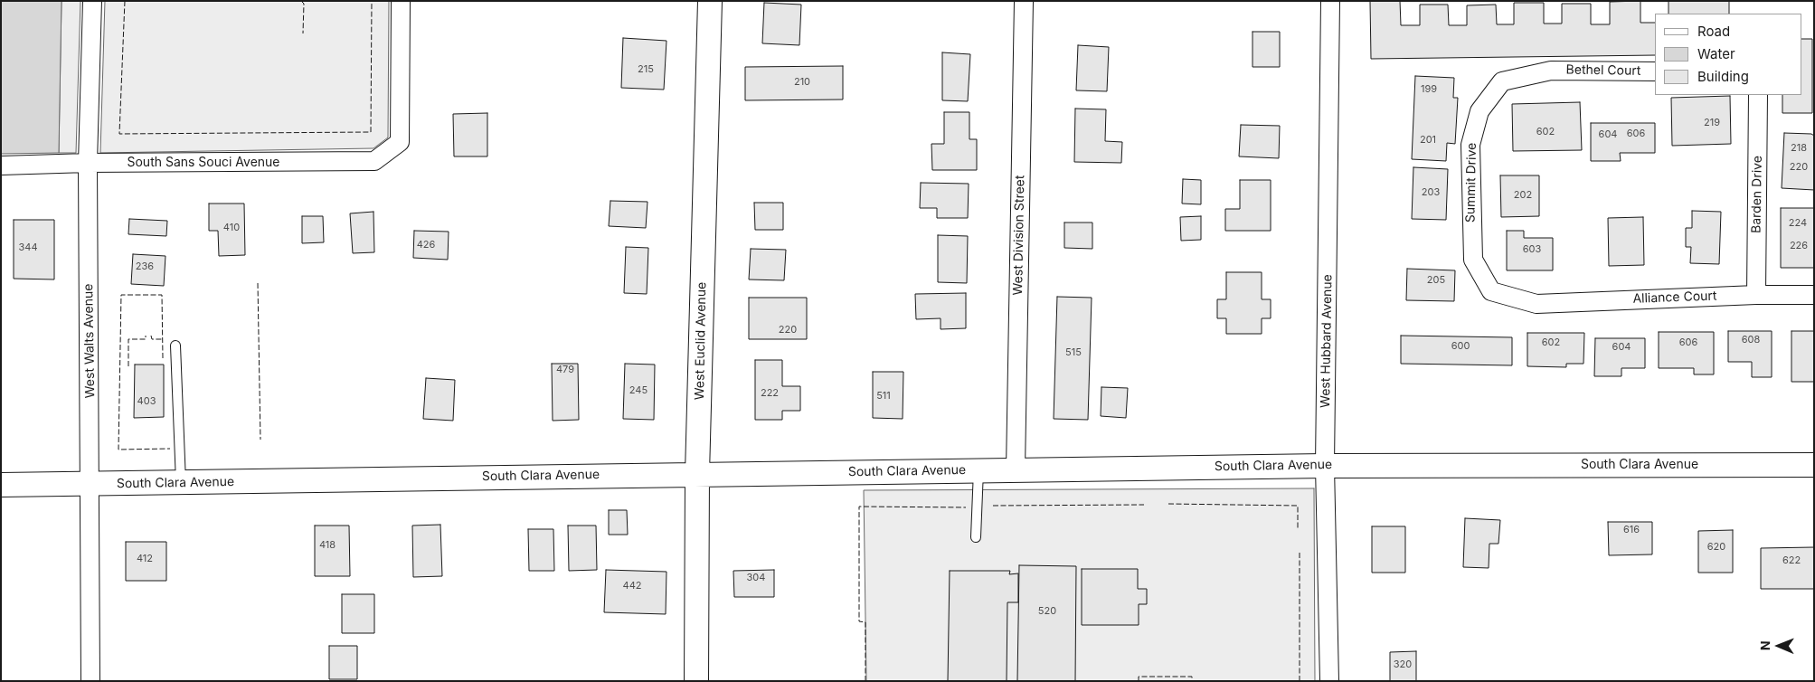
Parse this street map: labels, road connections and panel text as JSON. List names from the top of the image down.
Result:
{
  "streets": {
    "street": [
      "Bethel Court",
      "South Sans Souci Avenue",
      "Summit Drive",
      "Barden Drive",
      "West Division Street",
      "Alliance Court",
      "West Walts Avenue",
      "West Euclid Avenue",
      "West Hubbard Avenue",
      "South Clara Avenue"
    ]
  },
  "crossings": [
    ["Bethel Court", "Summit Drive"],
    ["South Sans Souci Avenue", "West Walts Avenue"],
    ["Summit Drive", "Alliance Court"],
    ["Barden Drive", "Alliance Court"],
    ["West Division Street", "South Clara Avenue"],
    ["West Walts Avenue", "South Clara Avenue"],
    ["West Euclid Avenue", "South Clara Avenue"],
    ["West Hubbard Avenue", "South Clara Avenue"]
  ],
  "house_numbers": [
    "215",
    "210",
    "199",
    "219",
    "602",
    "606",
    "604",
    "201",
    "218",
    "220",
    "203",
    "202",
    "224",
    "410",
    "426",
    "226",
    "344",
    "603",
    "236",
    "205",
    "220",
    "608",
    "602",
    "606",
    "600",
    "604",
    "515",
    "479",
    "245",
    "222",
    "511",
    "403",
    "616",
    "418",
    "620",
    "412",
    "622",
    "304",
    "442",
    "520",
    "320"
  ],
  "legend": ["Road", "Water", "Building"],
  "north": "left"
}
